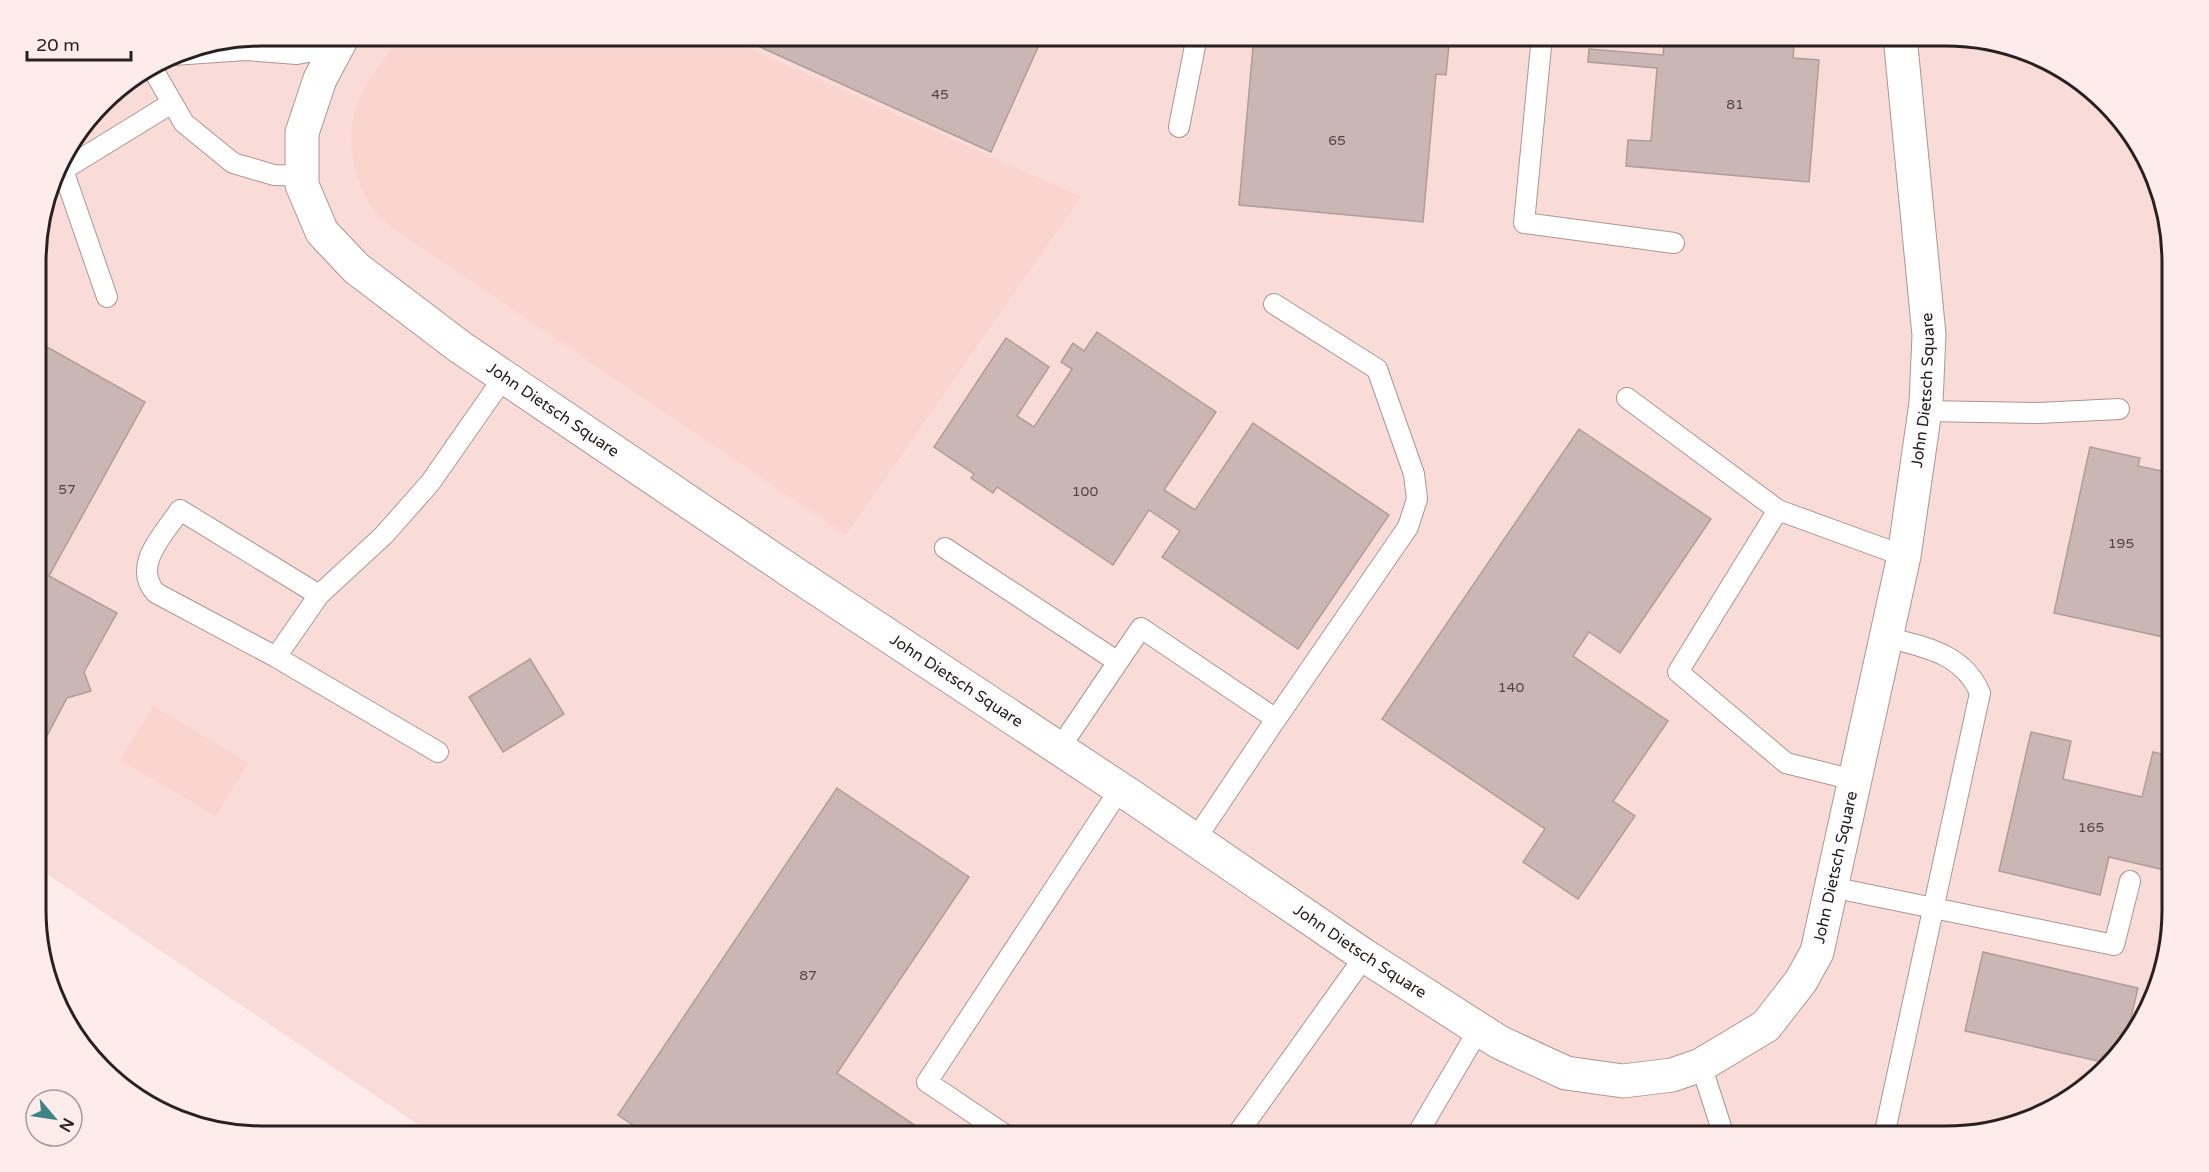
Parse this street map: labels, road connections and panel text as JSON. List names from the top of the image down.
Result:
{
  "streets": {
    "street": ["John Dietsch Square"]
  },
  "house_numbers": [
    "45",
    "81",
    "65",
    "57",
    "100",
    "195",
    "140",
    "165",
    "87"
  ],
  "scale_bar": "20 m",
  "north": "bottom right"
}
